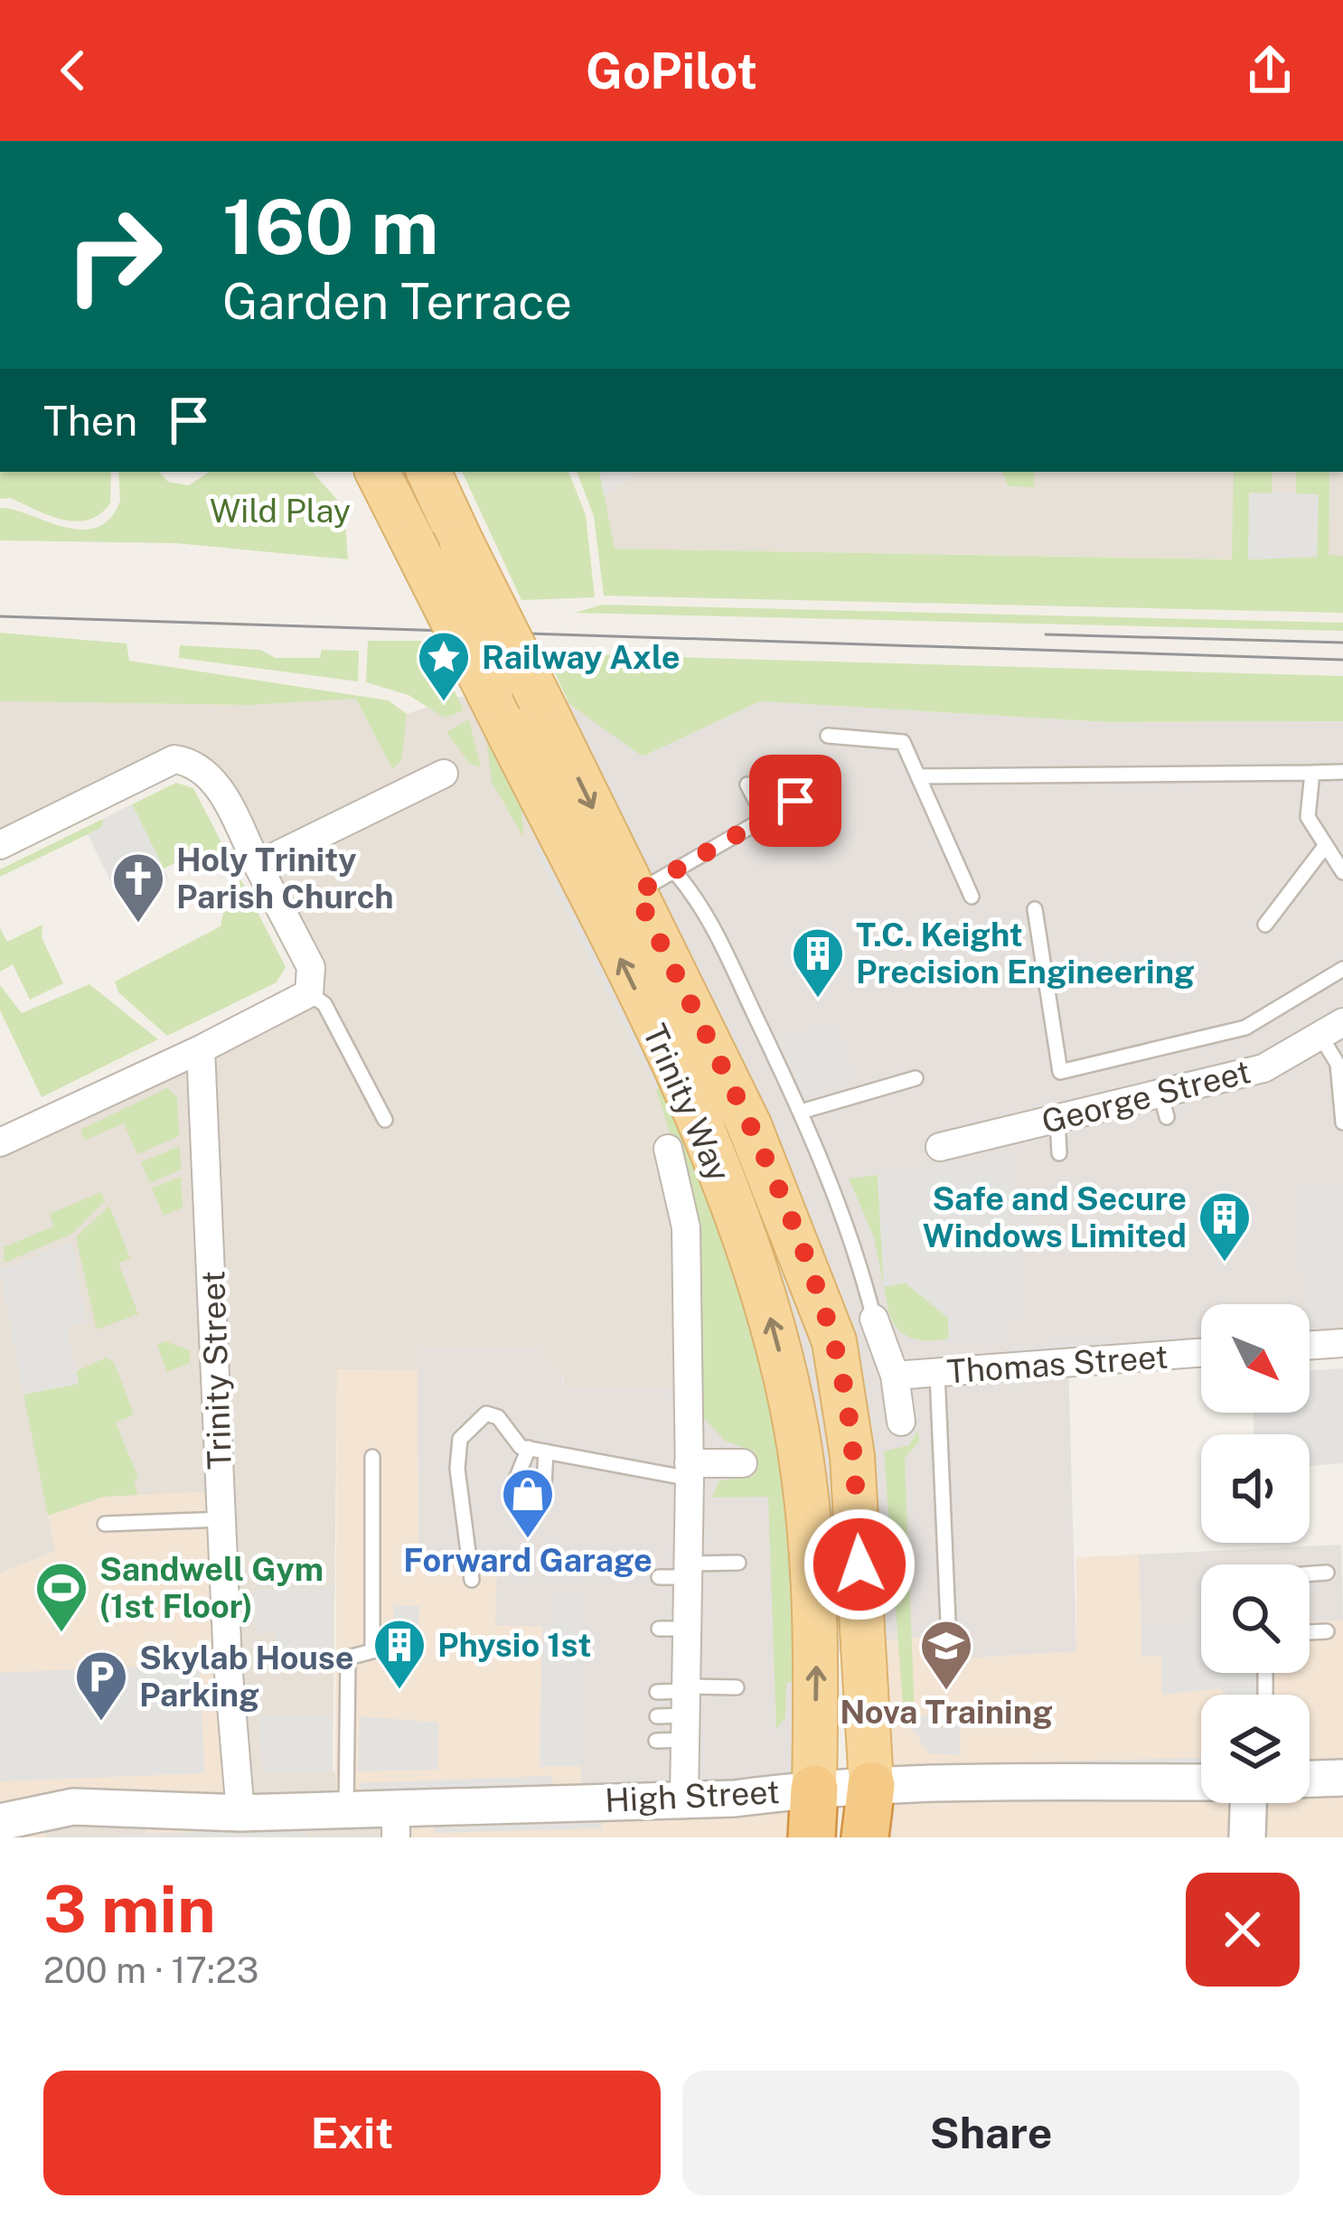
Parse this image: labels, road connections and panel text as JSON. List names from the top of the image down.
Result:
{
  "streets": {
    "main road": ["Trinity Way"],
    "street": [
      "George Street",
      "Thomas Street",
      "Trinity Street",
      "High Street"
    ]
  },
  "crossings": [
    ["Trinity Way", "High Street"],
    ["Trinity Street", "High Street"]
  ],
  "parks": ["Wild Play"],
  "places": {
    "place": ["Railway Axle"],
    "church": ["Holy Trinity Parish Church"],
    "building": ["T.C. Keight Precision Engineering", "Safe and Secure Windows Limited", "Physio 1st"],
    "shop": ["Forward Garage"],
    "sports": ["Sandwell Gym (1st Floor)"],
    "school or university": ["Nova Training"],
    "parking": ["Skylab House Parking"]
  },
  "north": "bottom right",
  "page": {
    "header": "GoPilot",
    "turn": ["160 m", "Garden Terrace"],
    "then": "Then",
    "heading": ["3 min", "200 m · 17:23"],
    "buttons": ["Exit", "Share"]
  }
}
